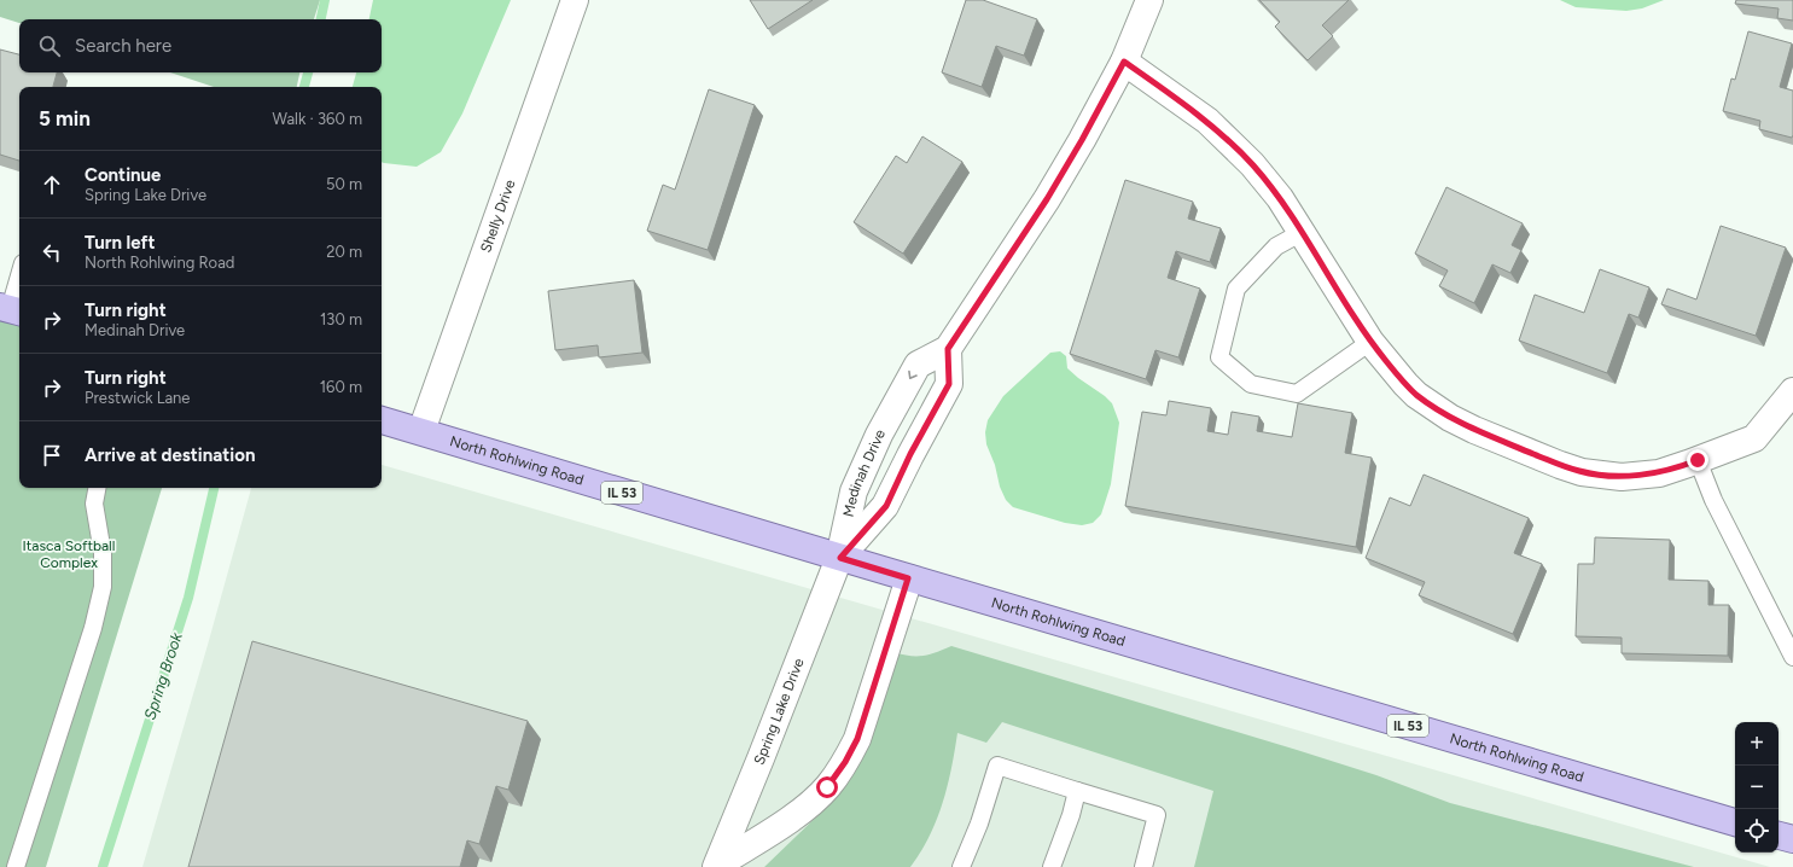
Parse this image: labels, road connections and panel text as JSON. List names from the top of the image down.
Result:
{
  "streets": {
    "main road": ["North Rohlwing Road", "IL 53"],
    "street": ["Shelly Drive", "Medinah Drive", "Spring Lake Drive"]
  },
  "crossings": [
    ["Shelly Drive", "North Rohlwing Road"],
    ["North Rohlwing Road", "Medinah Drive"],
    ["North Rohlwing Road", "Spring Lake Drive"],
    ["Medinah Drive", "Spring Lake Drive"]
  ],
  "water": ["Spring Brook"],
  "parks": ["Itasca Softball Complex"],
  "page": {
    "search": "Search here",
    "heading": ["5 min", "Walk · 360 m"],
    "list": [
      ["Continue", "Spring Lake Drive", "50 m"],
      ["Turn left", "North Rohlwing Road", "20 m"],
      ["Turn right", "Medinah Drive", "130 m"],
      ["Turn right", "Prestwick Lane", "160 m"],
      "Arrive at destination"
    ],
    "map_buttons": ["+", "−"]
  }
}
